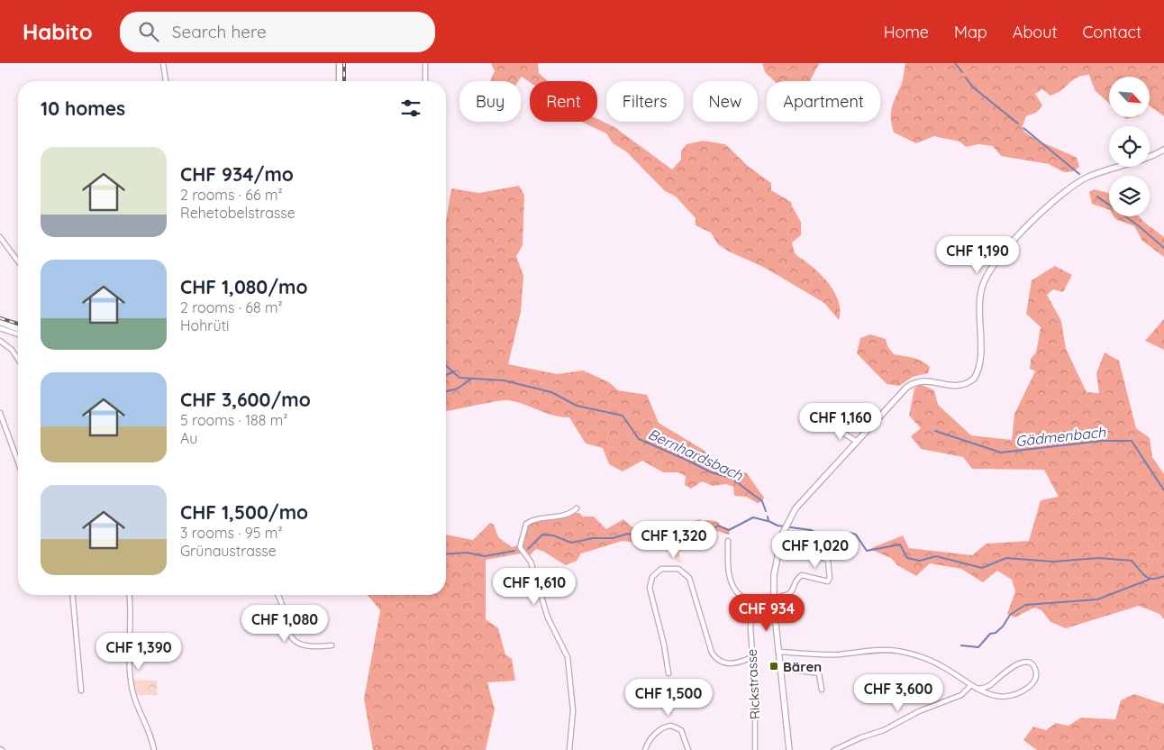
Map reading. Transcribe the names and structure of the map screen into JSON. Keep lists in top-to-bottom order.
{
  "streets": {
    "street": ["Rickstrasse"]
  },
  "water": ["Gädmenbach", "Bernhardsbach"],
  "places": {
    "transit": ["Bären"]
  },
  "north": "bottom right",
  "page": {
    "header": "Habito",
    "search": "Search here",
    "nav": [
      "Home",
      "Map",
      "About",
      "Contact"
    ],
    "chip": [
      "Buy",
      "Rent",
      "Filters",
      "New",
      "Apartment"
    ],
    "heading": "10 homes",
    "list": [
      {
        "name": "CHF 934/mo",
        "note": "2 rooms · 66 m² · Rehetobelstrasse"
      },
      {
        "name": "CHF 1,080/mo",
        "note": "2 rooms · 68 m² · Hohrüti"
      },
      {
        "name": "CHF 3,600/mo",
        "note": "5 rooms · 188 m² · Au"
      },
      {
        "name": "CHF 1,500/mo",
        "note": "3 rooms · 95 m² · Grünaustrasse"
      }
    ],
    "price": [
      "CHF 1,190",
      "CHF 1,160",
      "CHF 1,320",
      "CHF 1,020",
      "CHF 1,610",
      "CHF 934",
      "CHF 1,080",
      "CHF 1,390",
      "CHF 3,600",
      "CHF 1,500"
    ]
  }
}
